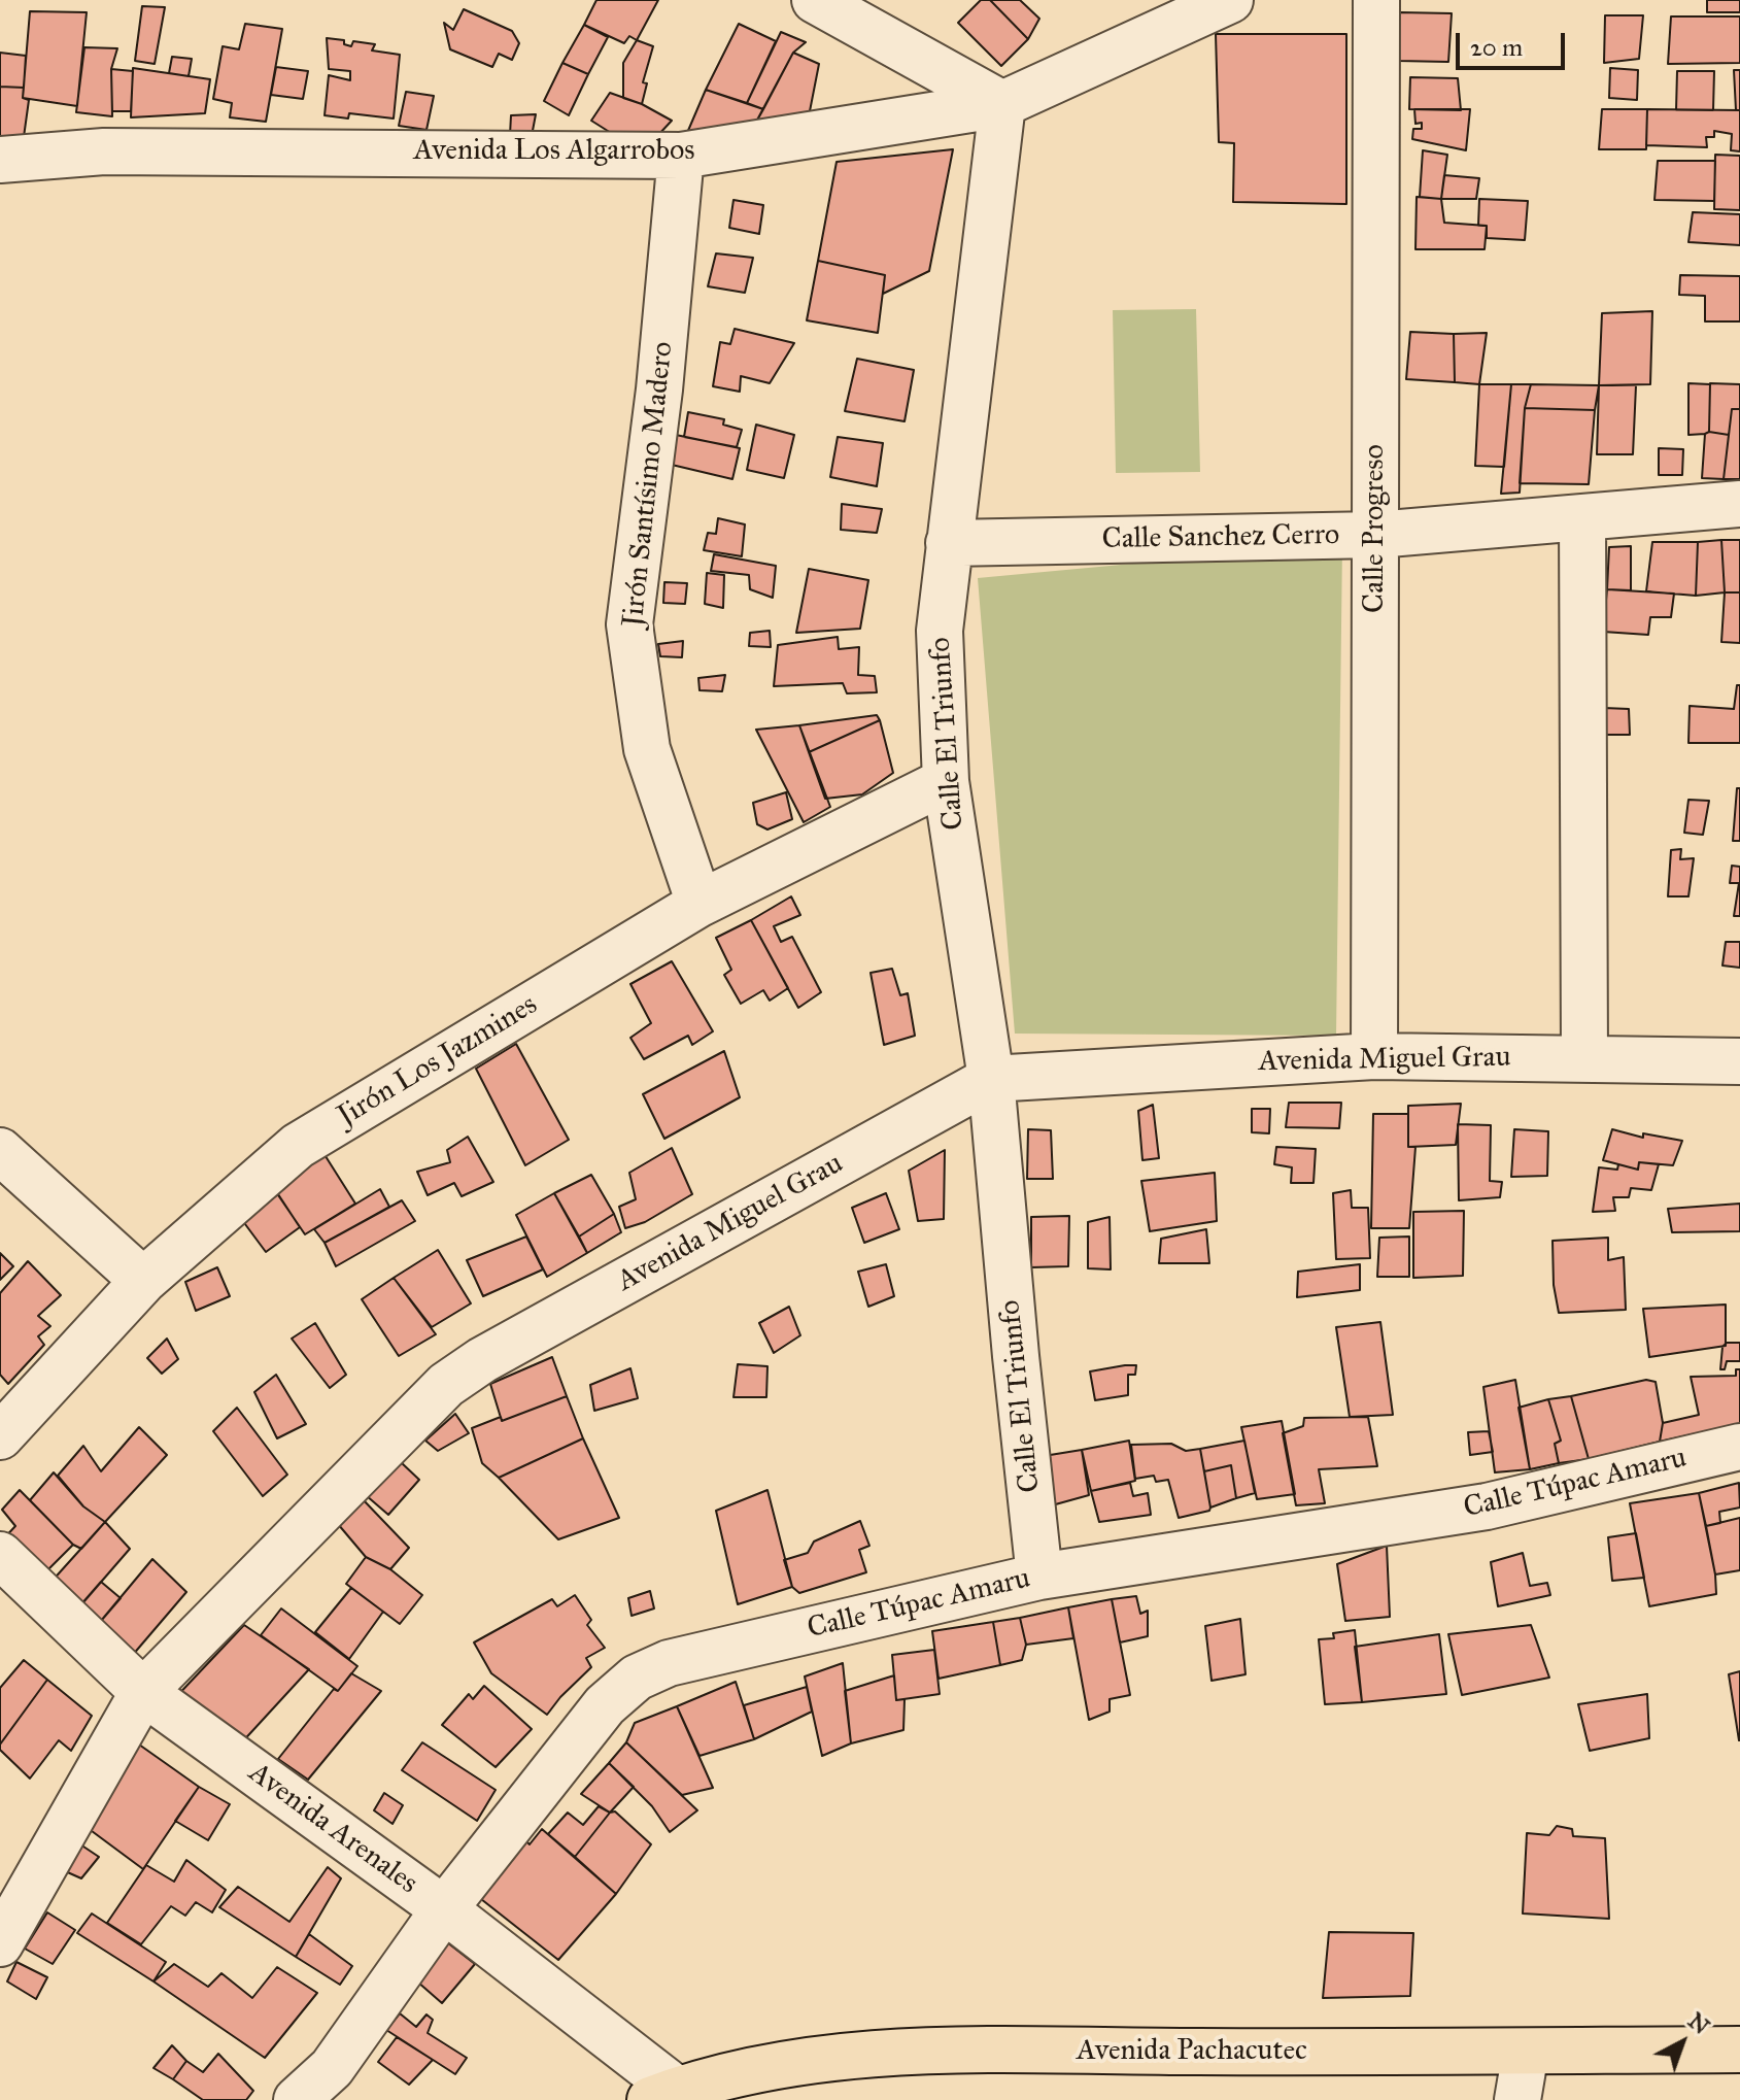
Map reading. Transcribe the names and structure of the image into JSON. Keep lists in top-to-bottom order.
{
  "streets": {
    "main road": ["Avenida Pachacutec"],
    "street": [
      "Avenida Los Algarrobos",
      "Jirón Santísimo Madero",
      "Calle Progreso",
      "Calle Sanchez Cerro",
      "Calle El Triunfo",
      "Avenida Miguel Grau",
      "Jirón Los Jazmines",
      "Calle Túpac Amaru",
      "Avenida Arenales"
    ]
  },
  "crossings": [
    ["Avenida Los Algarrobos", "Jirón Santísimo Madero"],
    ["Avenida Los Algarrobos", "Calle El Triunfo"],
    ["Jirón Santísimo Madero", "Jirón Los Jazmines"],
    ["Calle Progreso", "Calle Sanchez Cerro"],
    ["Calle Progreso", "Avenida Miguel Grau"],
    ["Calle Sanchez Cerro", "Calle El Triunfo"],
    ["Calle El Triunfo", "Avenida Miguel Grau"],
    ["Calle El Triunfo", "Jirón Los Jazmines"],
    ["Calle El Triunfo", "Calle Túpac Amaru"],
    ["Avenida Miguel Grau", "Avenida Arenales"],
    ["Calle Túpac Amaru", "Avenida Arenales"],
    ["Avenida Arenales", "Avenida Pachacutec"]
  ],
  "scale_bar": "20 m",
  "north": "top right"
}
